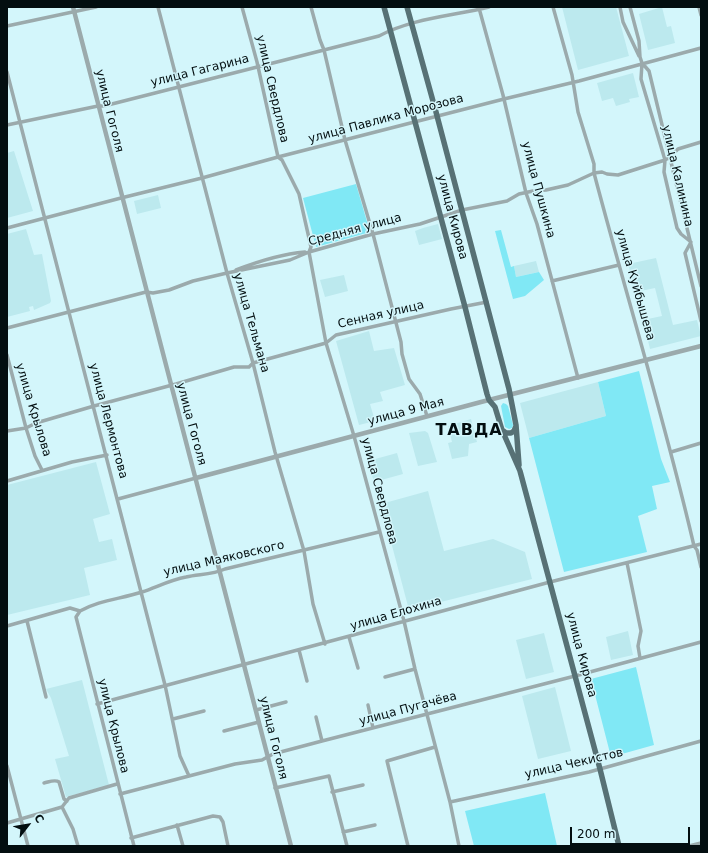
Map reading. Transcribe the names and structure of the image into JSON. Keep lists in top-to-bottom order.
{
  "streets": {
    "main road": ["улица Кирова"],
    "street": [
      "улица Гагарина",
      "улица Свердлова",
      "улица Гоголя",
      "улица Павлика Морозова",
      "улица Калинина",
      "улица Пушкина",
      "Средняя улица",
      "улица Куйбышева",
      "Сенная улица",
      "улица Тельмана",
      "улица Крылова",
      "улица 9 Мая",
      "улица Лермонтова",
      "улица Маяковского",
      "улица Елохина",
      "улица Пугачёва",
      "улица Чекистов"
    ]
  },
  "crossings": [
    ["улица Гагарина", "улица Свердлова"],
    ["улица Гагарина", "улица Гоголя"],
    ["улица Гагарина", "улица Пушкина"],
    ["улица Гагарина", "улица Кирова"],
    ["улица Гагарина", "улица Тельмана"],
    ["улица Гагарина", "улица Лермонтова"],
    ["улица Свердлова", "улица Павлика Морозова"],
    ["улица Свердлова", "Средняя улица"],
    ["улица Свердлова", "Сенная улица"],
    ["улица Свердлова", "улица 9 Мая"],
    ["улица Свердлова", "улица Маяковского"],
    ["улица Свердлова", "улица Елохина"],
    ["улица Свердлова", "улица Пугачёва"],
    ["улица Свердлова", "улица Чекистов"],
    ["улица Гоголя", "улица Павлика Морозова"],
    ["улица Гоголя", "Средняя улица"],
    ["улица Гоголя", "Сенная улица"],
    ["улица Гоголя", "улица 9 Мая"],
    ["улица Гоголя", "улица Маяковского"],
    ["улица Гоголя", "улица Елохина"],
    ["улица Гоголя", "улица Пугачёва"],
    ["улица Павлика Морозова", "улица Калинина"],
    ["улица Павлика Морозова", "улица Пушкина"],
    ["улица Павлика Морозова", "улица Кирова"],
    ["улица Павлика Морозова", "улица Куйбышева"],
    ["улица Павлика Морозова", "улица Тельмана"],
    ["улица Павлика Морозова", "улица Лермонтова"],
    ["улица Калинина", "Средняя улица"],
    ["улица Пушкина", "Средняя улица"],
    ["улица Пушкина", "улица 9 Мая"],
    ["улица Кирова", "Средняя улица"],
    ["улица Кирова", "Сенная улица"],
    ["улица Кирова", "улица 9 Мая"],
    ["улица Кирова", "улица Елохина"],
    ["улица Кирова", "улица Пугачёва"],
    ["улица Кирова", "улица Чекистов"],
    ["Средняя улица", "улица Куйбышева"],
    ["Средняя улица", "улица Тельмана"],
    ["Средняя улица", "улица Лермонтова"],
    ["улица Куйбышева", "улица 9 Мая"],
    ["улица Куйбышева", "улица Елохина"],
    ["Сенная улица", "улица Тельмана"],
    ["Сенная улица", "улица Крылова"],
    ["Сенная улица", "улица Лермонтова"],
    ["улица Тельмана", "улица 9 Мая"],
    ["улица Тельмана", "улица Маяковского"],
    ["улица Тельмана", "улица Елохина"],
    ["улица Крылова", "улица Лермонтова"],
    ["улица Крылова", "улица Маяковского"],
    ["улица Крылова", "улица Елохина"],
    ["улица Крылова", "улица Пугачёва"],
    ["улица 9 Мая", "улица Лермонтова"],
    ["улица Лермонтова", "улица Маяковского"],
    ["улица Лермонтова", "улица Елохина"],
    ["улица Лермонтова", "улица Пугачёва"]
  ],
  "districts": ["ТАВДА"],
  "scale_bar": "200 m",
  "north": "top right"
}
